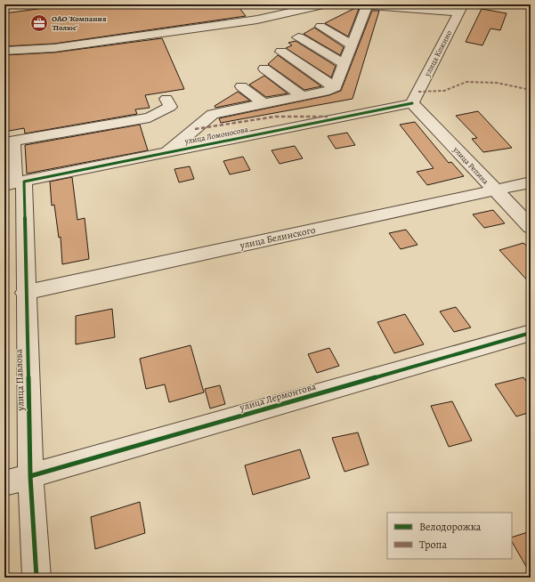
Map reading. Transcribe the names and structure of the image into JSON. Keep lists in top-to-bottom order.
{
  "streets": {
    "street": [
      "улица Кожино",
      "улица Ломоносова",
      "улица Репина",
      "улица Белинского",
      "улица Павлова",
      "улица Лермонтова"
    ]
  },
  "crossings": [
    ["улица Кожино", "улица Ломоносова"],
    ["улица Кожино", "улица Репина"],
    ["улица Ломоносова", "улица Репина"],
    ["улица Ломоносова", "улица Павлова"],
    ["улица Репина", "улица Белинского"],
    ["улица Белинского", "улица Павлова"],
    ["улица Павлова", "улица Лермонтова"]
  ],
  "places": {
    "office": ["ОАО 'Компания 'Полюс'"]
  },
  "legend": ["Велодорожка", "Тропа"]
}
